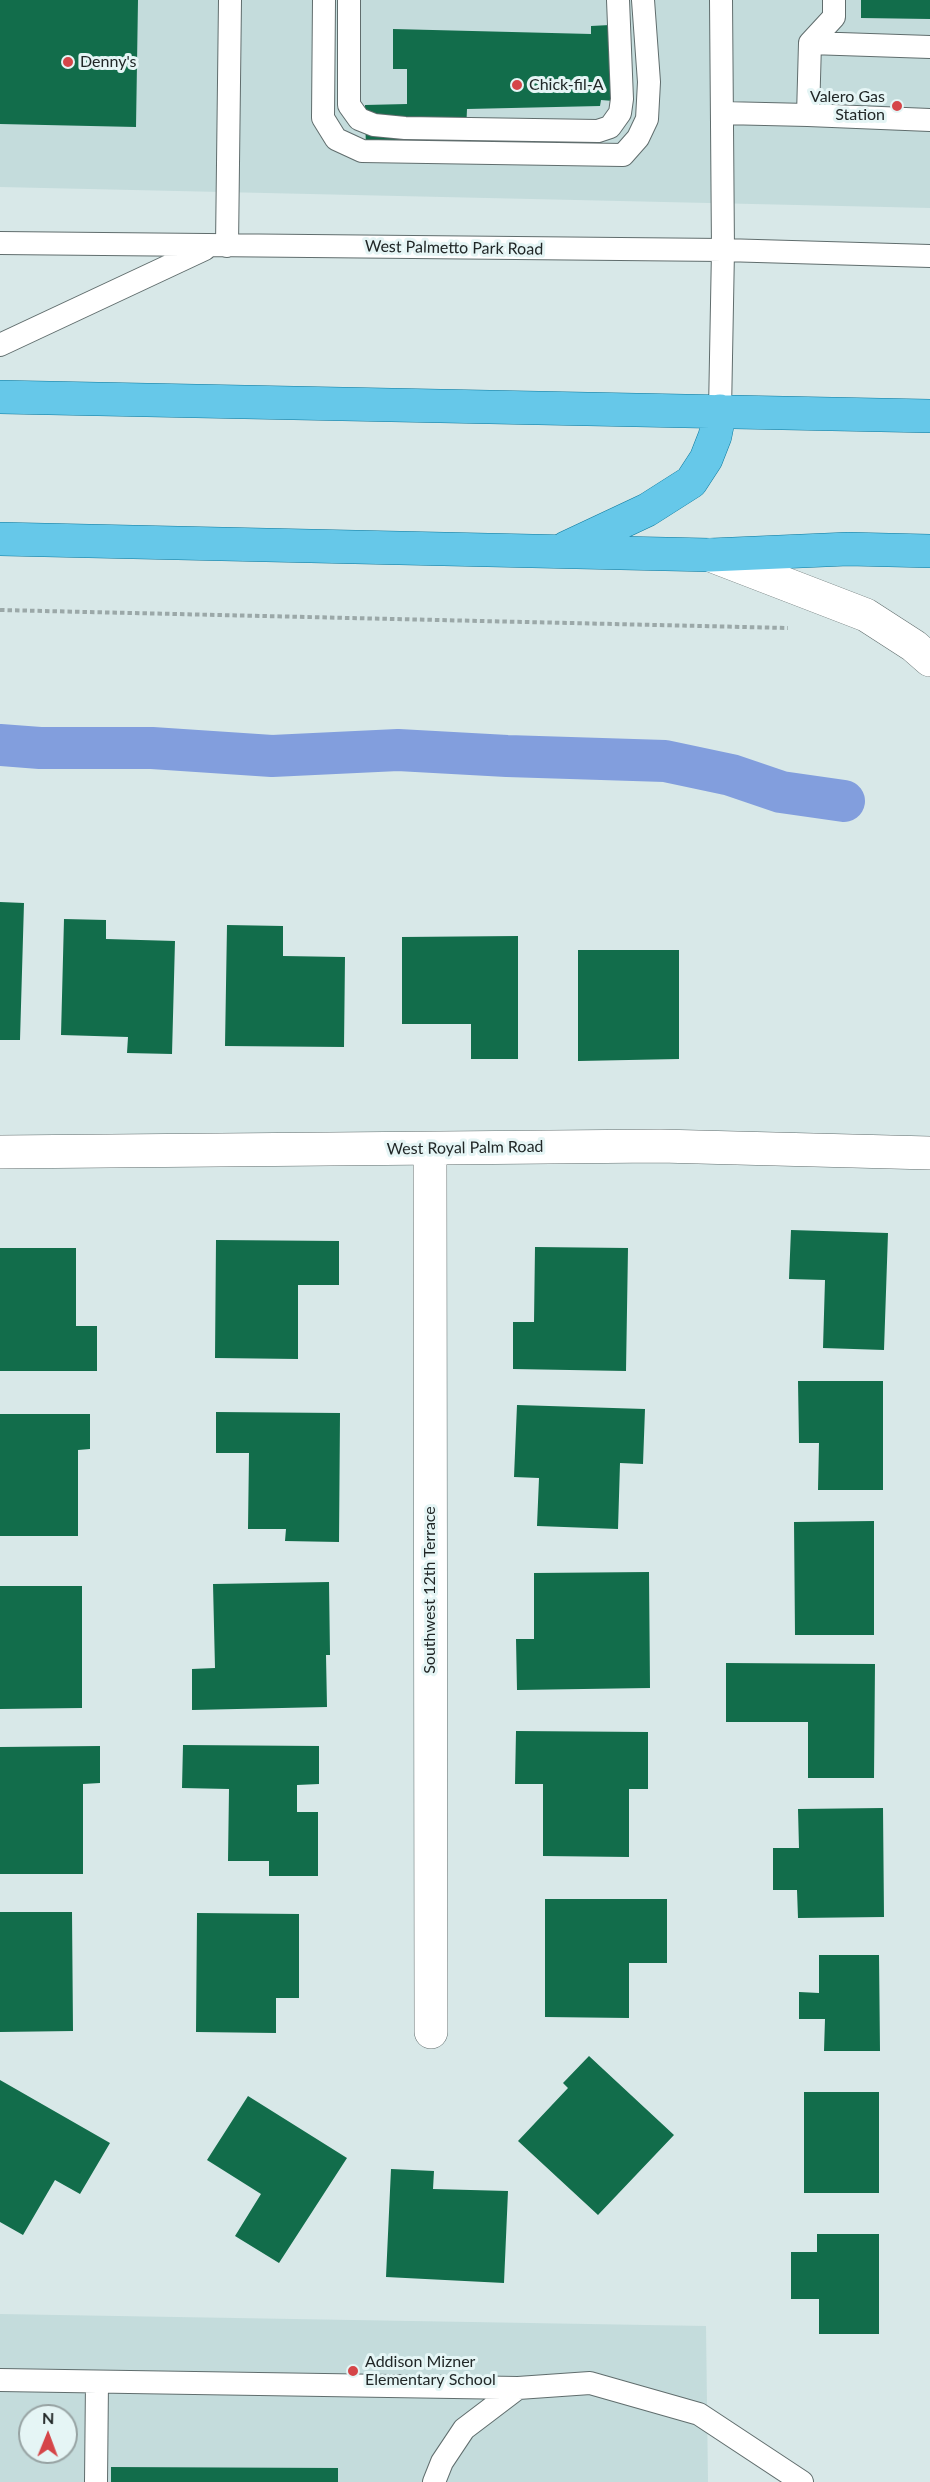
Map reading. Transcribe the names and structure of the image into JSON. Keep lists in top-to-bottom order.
{
  "streets": {
    "street": ["West Royal Palm Road", "Southwest 12th Terrace"],
    "lane": ["West Palmetto Park Road"]
  },
  "crossings": [
    ["West Royal Palm Road", "Southwest 12th Terrace"]
  ],
  "places": [
    "Denny's",
    "Chick-fil-A",
    "Valero Gas Station",
    "Addison Mizner Elementary School"
  ],
  "north": "top"
}
